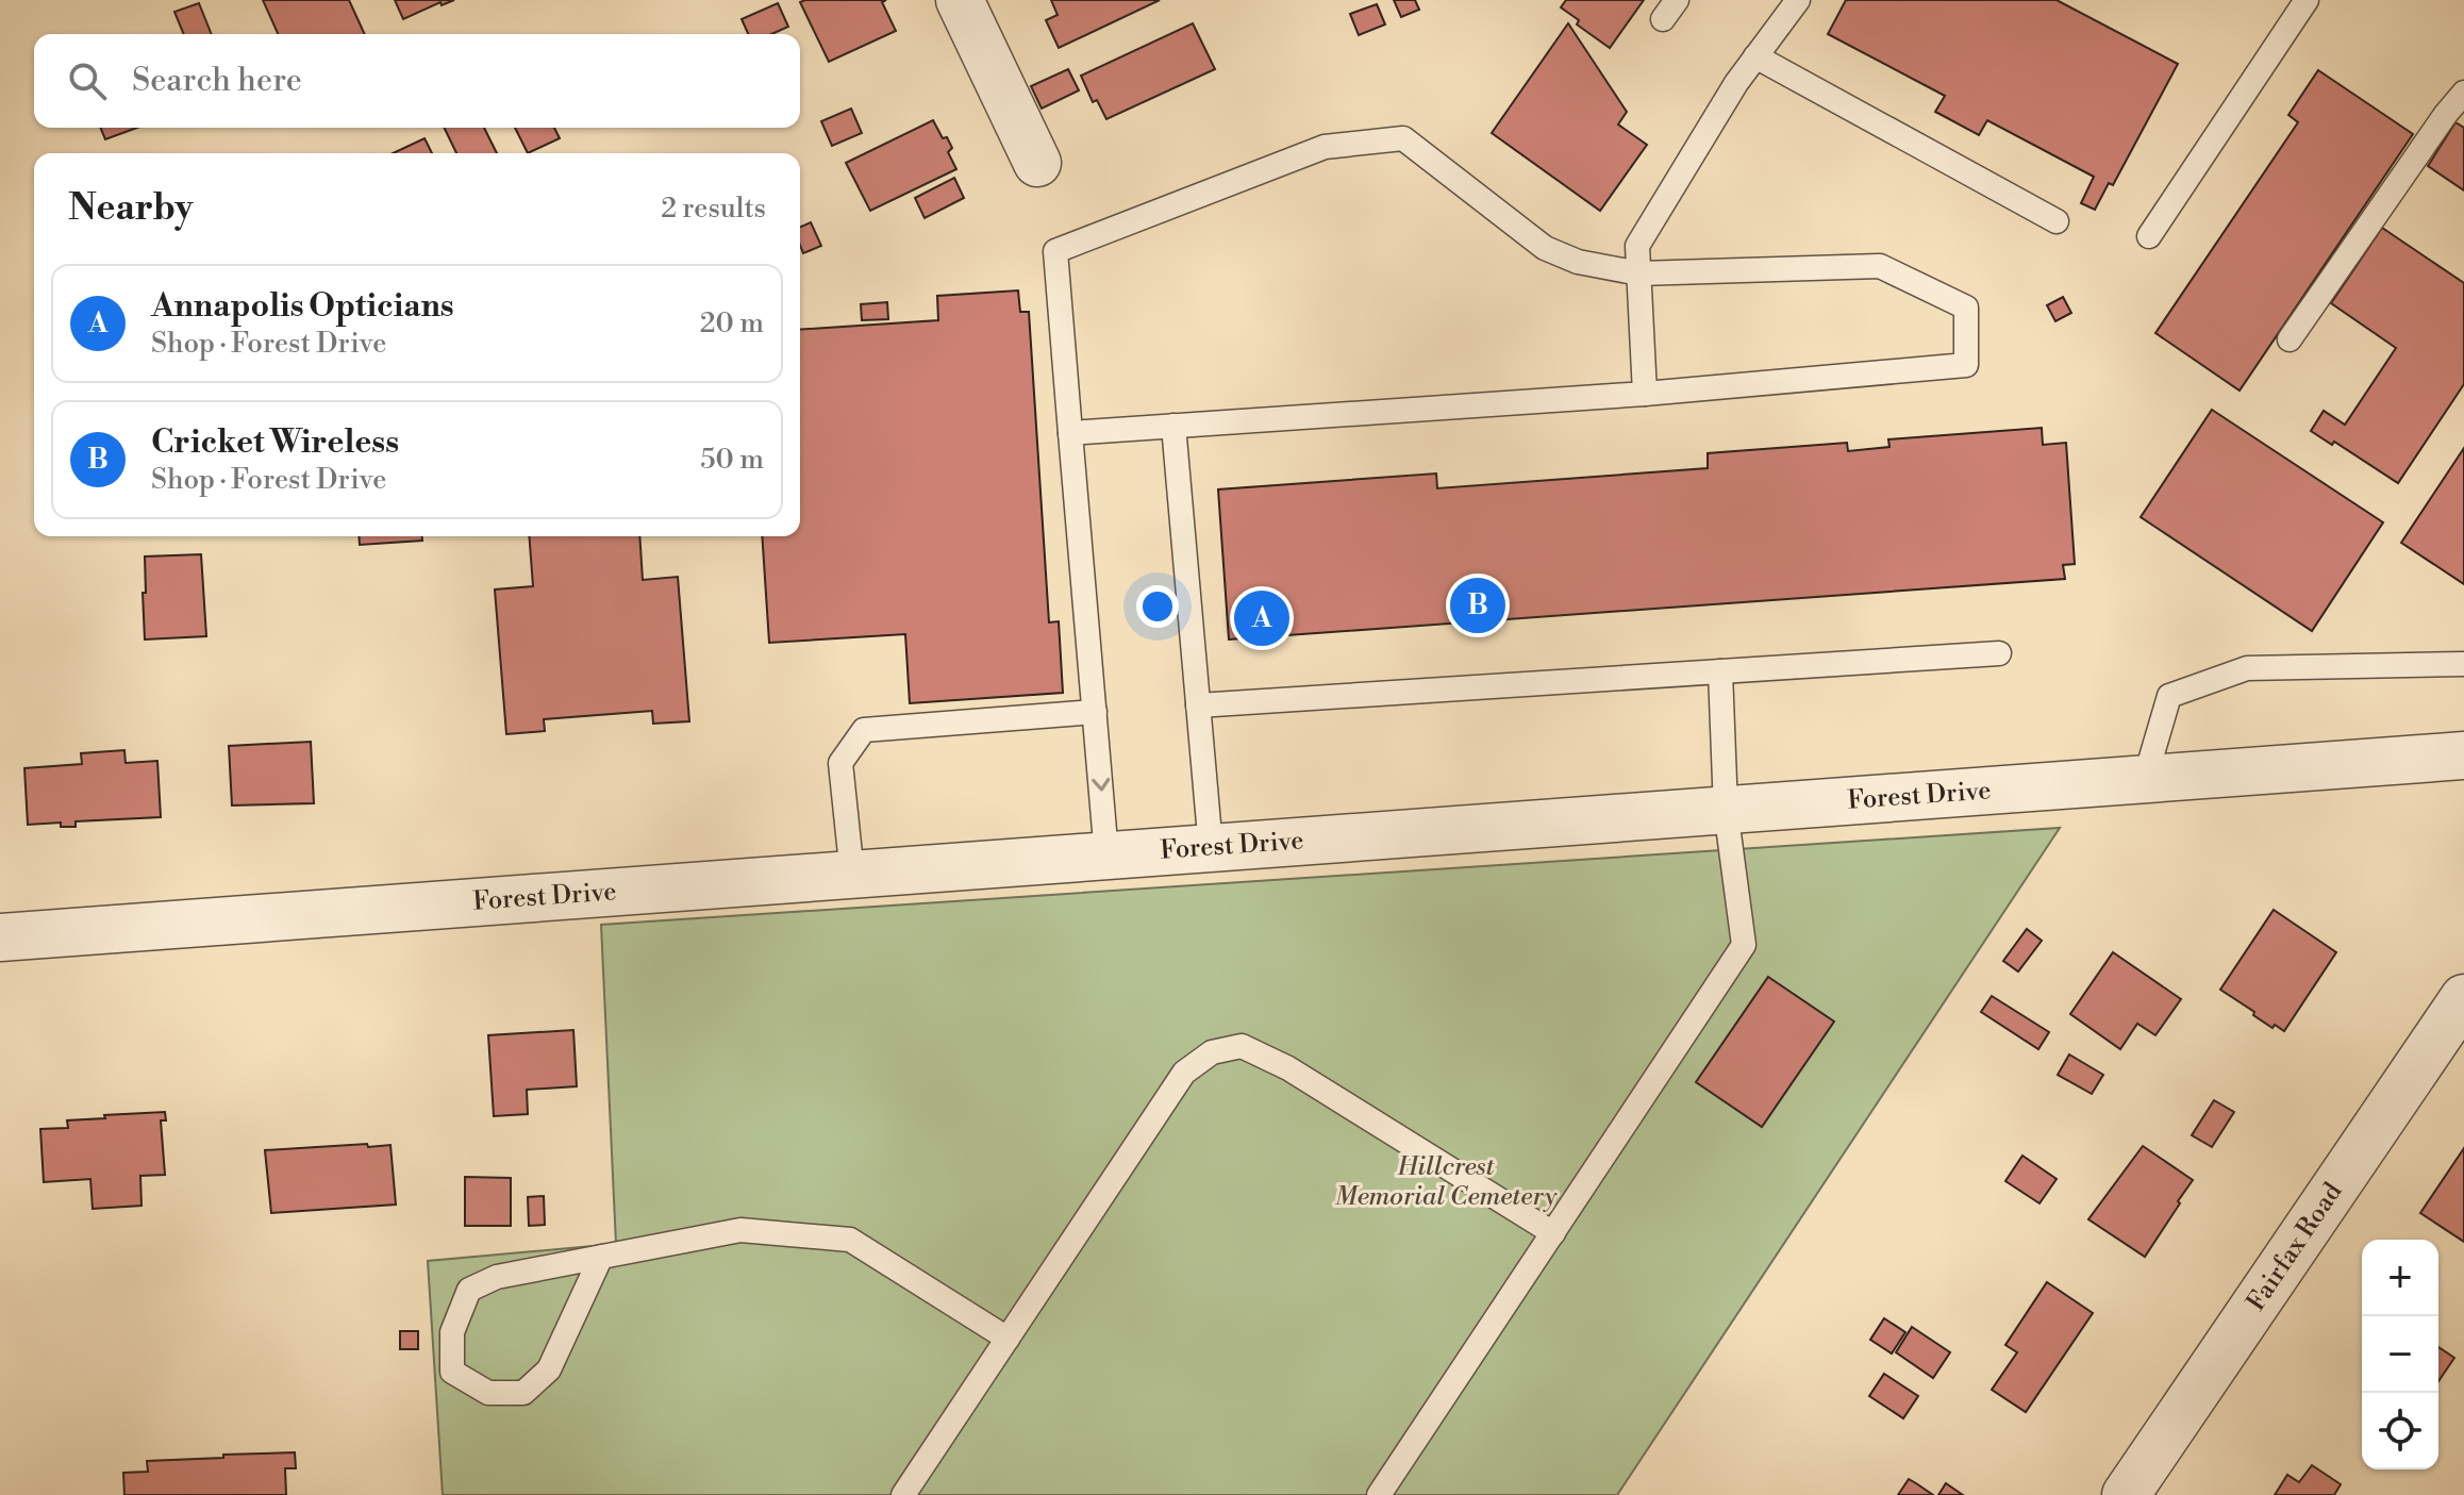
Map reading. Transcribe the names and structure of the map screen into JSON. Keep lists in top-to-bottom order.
{
  "streets": {
    "street": ["Forest Drive", "Fairfax Road"]
  },
  "parks": ["Hillcrest Memorial Cemetery"],
  "page": {
    "search": "Search here",
    "heading": ["Nearby", "2 results"],
    "list": [
      {
        "mark": "A",
        "name": "Annapolis Opticians",
        "note": "Shop · Forest Drive",
        "value": "20 m"
      },
      {
        "mark": "B",
        "name": "Cricket Wireless",
        "note": "Shop · Forest Drive",
        "value": "50 m"
      }
    ],
    "pins": ["B", "A"],
    "map_buttons": ["+", "−"]
  }
}
